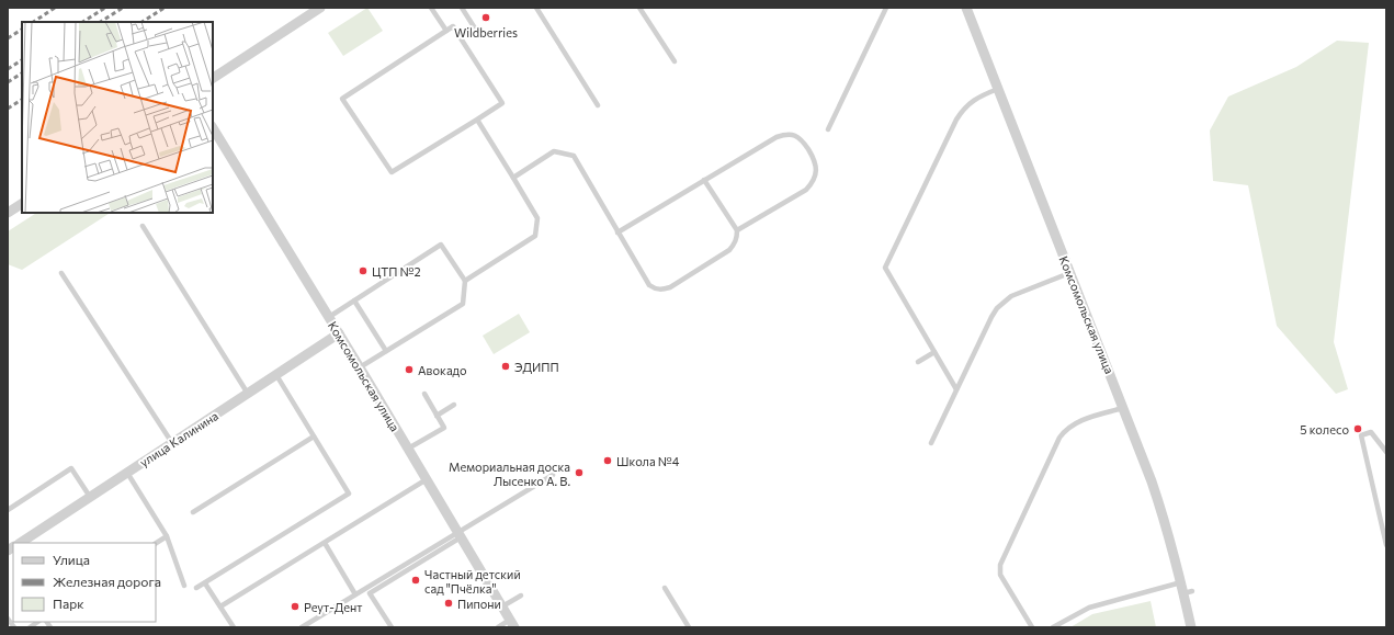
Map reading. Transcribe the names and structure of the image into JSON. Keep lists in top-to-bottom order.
{
  "streets": {
    "street": ["Комсомольская улица", "улица Калинина"]
  },
  "crossings": [
    ["Комсомольская улица", "улица Калинина"]
  ],
  "places": [
    "Wildberries",
    "ЦТП №2",
    "ЭДИПП",
    "Авокадо",
    "5 колесо",
    "Школа №4",
    "Мемориальная доска Лысенко А. В.",
    "Частный детский сад \"Пчёлка\"",
    "Пипони",
    "Реут-Дент"
  ],
  "legend": ["Улица", "Железная дорога", "Парк"]
}
